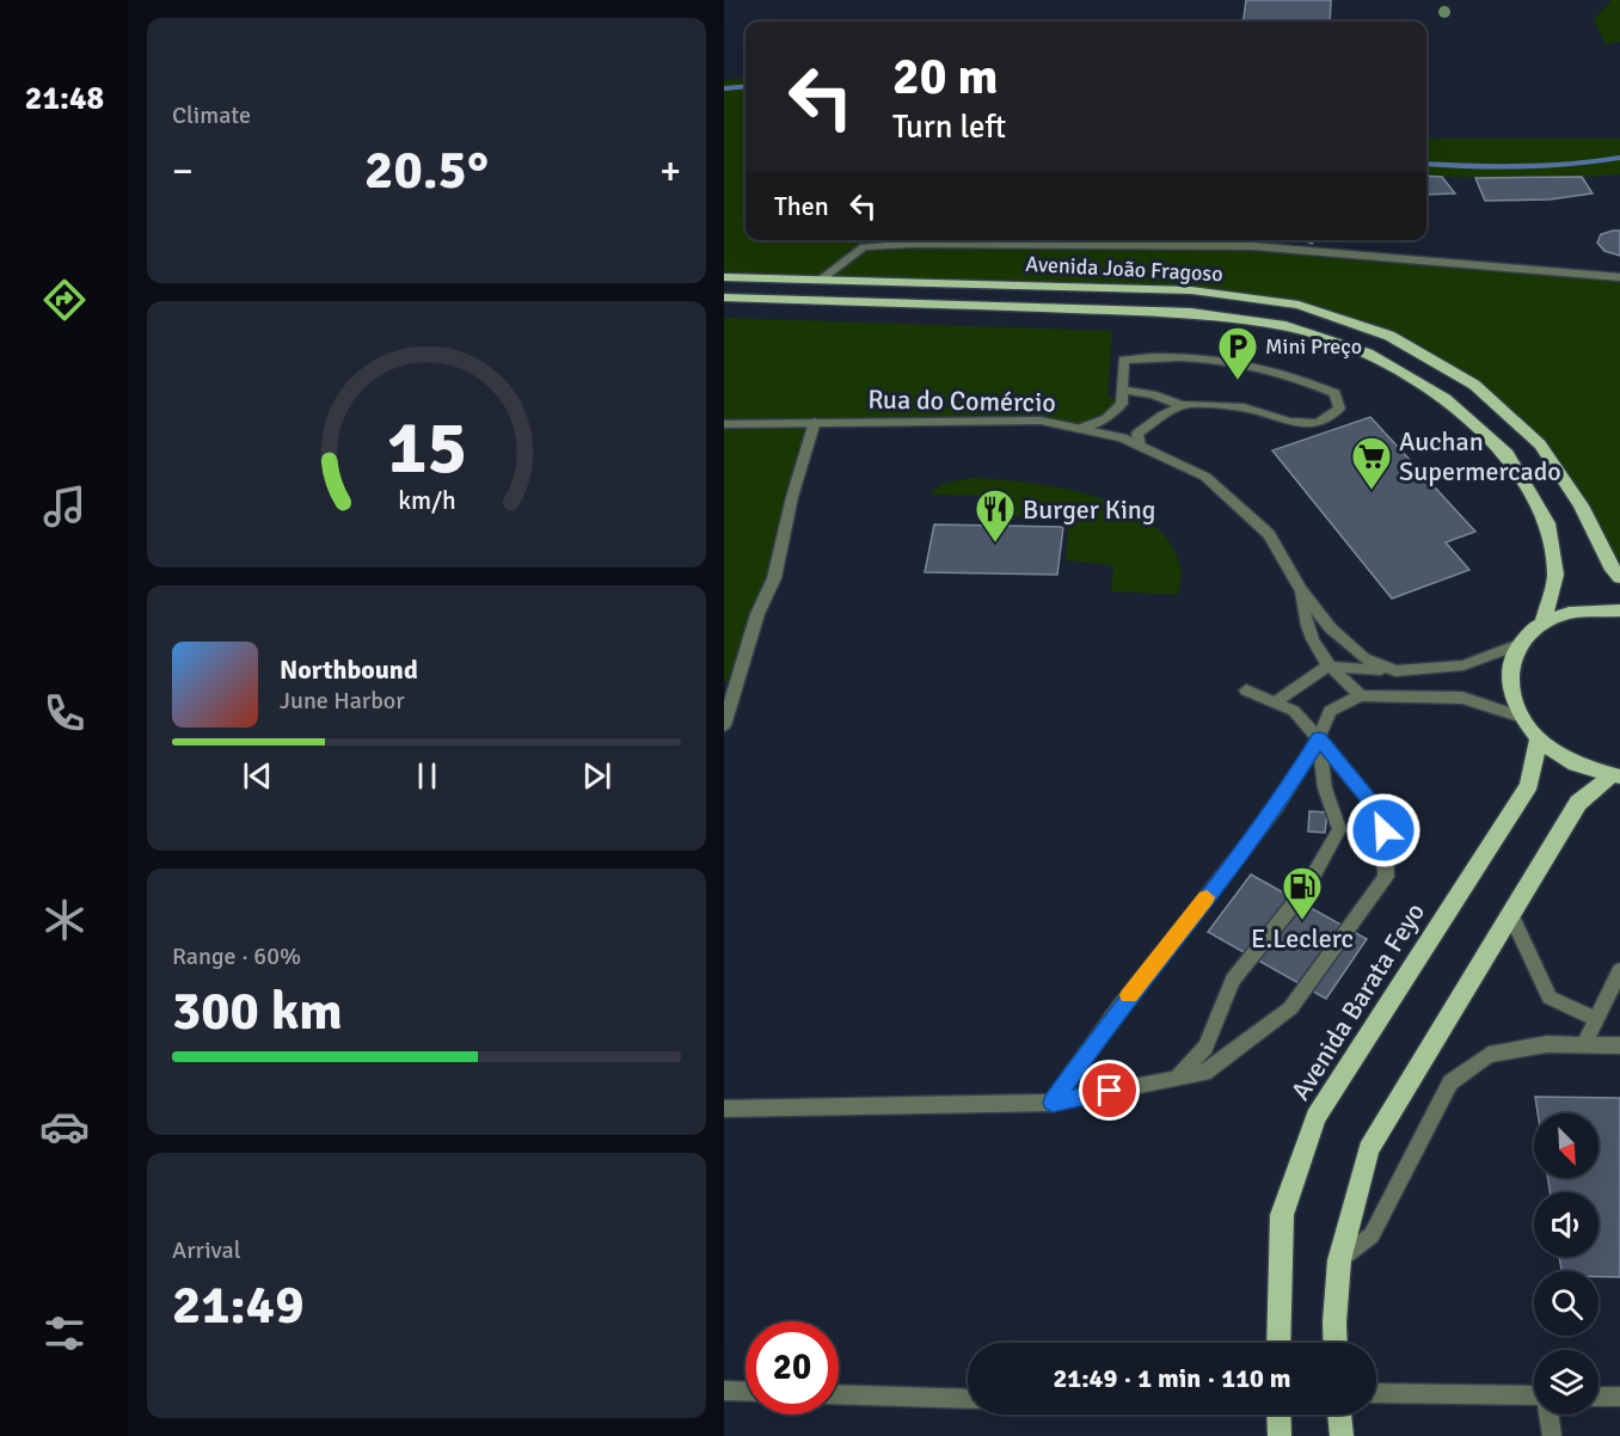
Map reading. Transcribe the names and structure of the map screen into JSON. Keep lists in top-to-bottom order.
{
  "streets": {
    "main road": ["Avenida João Fragoso", "Avenida Barata Feyo"],
    "street": ["Rua do Comércio"]
  },
  "places": {
    "parking": ["Mini Preço"],
    "supermarket": ["Auchan Supermercado"],
    "restaurant": ["Burger King"],
    "fuel station": ["E.Leclerc"]
  },
  "north": "bottom right",
  "page": {
    "tabs": "21:48",
    "tile": [
      "Climate",
      ["Range · 60%", "300 km"],
      ["Arrival", "21:49"]
    ],
    "turn": ["20 m", "Turn left"],
    "heat": ["−", "20.5°", "+"],
    "then": "Then",
    "song": ["Northbound", "June Harbor"],
    "limit": "20",
    "trip": "21:49 · 1 min · 110 m",
    "gauge": ["15", "km/h"]
  }
}
